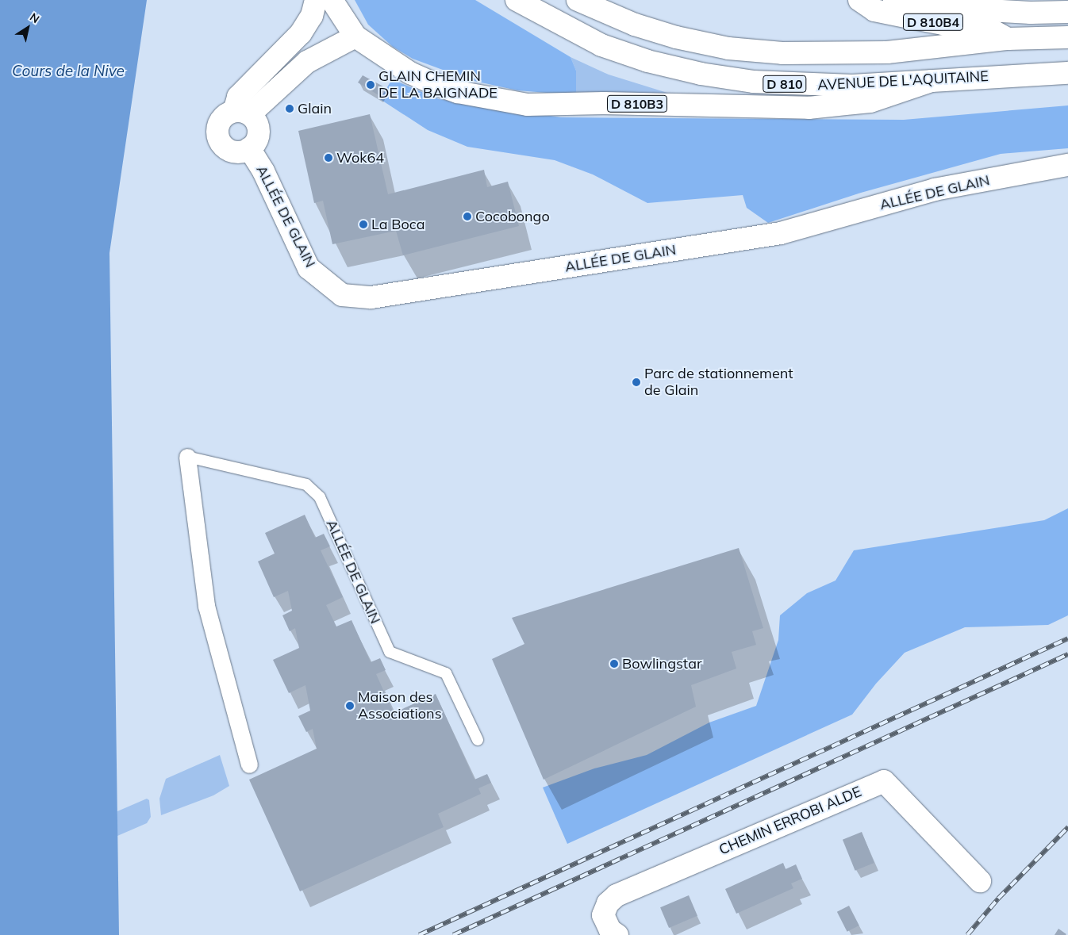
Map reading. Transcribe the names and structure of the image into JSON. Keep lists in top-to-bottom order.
{
  "streets": {
    "main road": [
      "D 810B4",
      "AVENUE DE L'AQUITAINE",
      "D 810",
      "D 810B3",
      "ALLÉE DE GLAIN",
      "CHEMIN ERROBI ALDE"
    ]
  },
  "crossings": [
    ["D 810B4", "D 810"],
    ["AVENUE DE L'AQUITAINE", "D 810B3"]
  ],
  "water": ["Cours de la Nive"],
  "places": [
    "GLAIN CHEMIN DE LA BAIGNADE",
    "Glain",
    "Wok64",
    "Cocobongo",
    "La Boca",
    "Parc de stationnement de Glain",
    "Bowlingstar",
    "Maison des Associations"
  ],
  "north": "top right"
}
